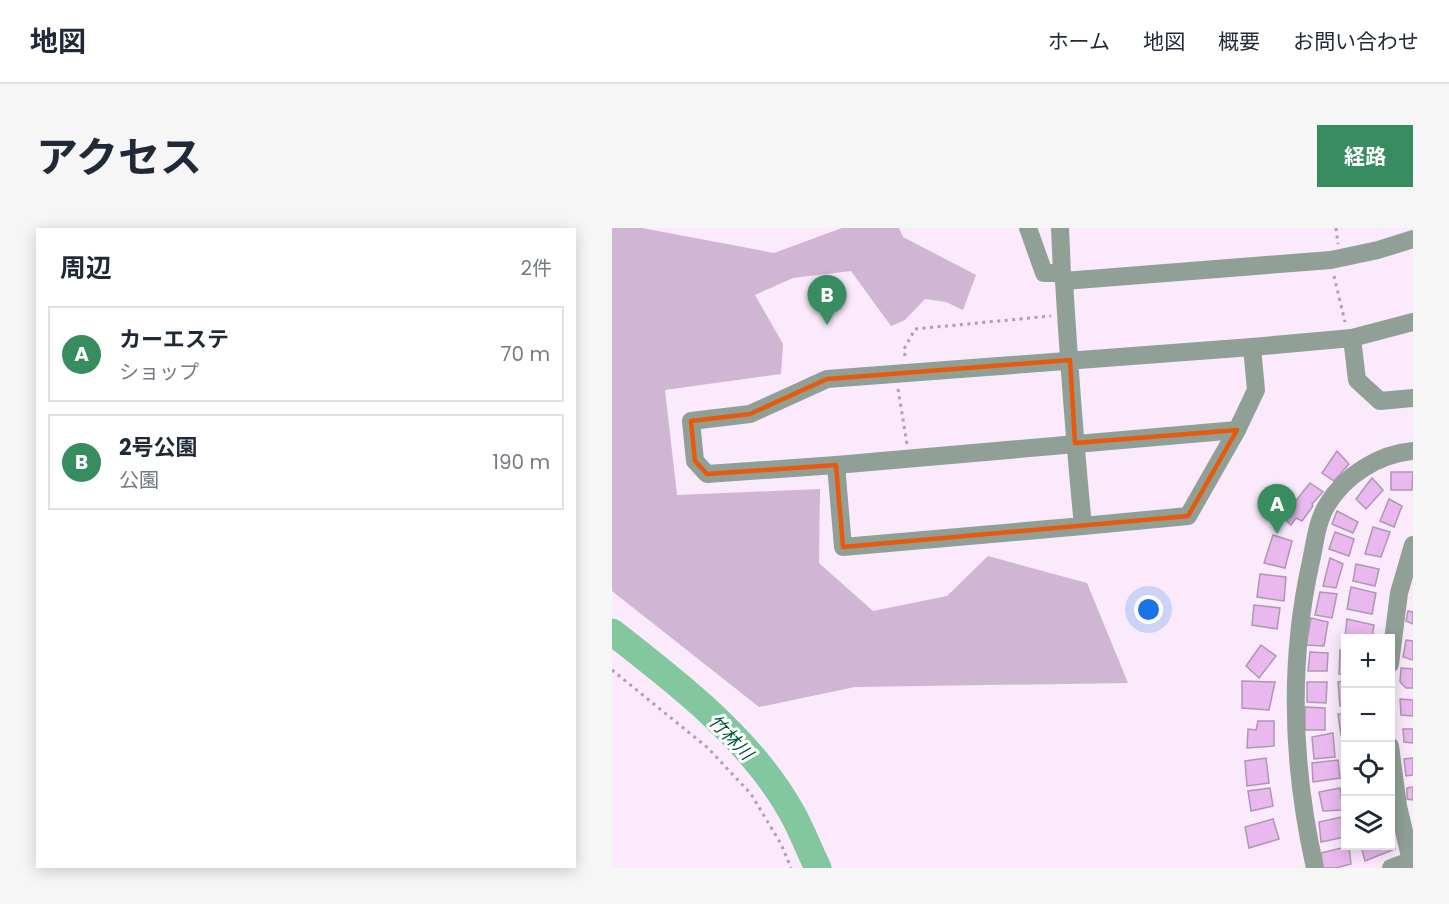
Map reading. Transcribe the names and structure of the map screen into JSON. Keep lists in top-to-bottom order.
{
  "water": ["竹林川"],
  "page": {
    "header": "地図",
    "nav": [
      "ホーム",
      "地図",
      "概要",
      "お問い合わせ"
    ],
    "title": "アクセス",
    "buttons": "経路",
    "heading": ["周辺", "2件"],
    "pins": ["B", "A"],
    "list": [
      {
        "mark": "A",
        "name": "カーエステ",
        "note": "ショップ",
        "value": "70 m"
      },
      {
        "mark": "B",
        "name": "2号公園",
        "note": "公園",
        "value": "190 m"
      }
    ],
    "map_buttons": ["+", "−"]
  }
}
